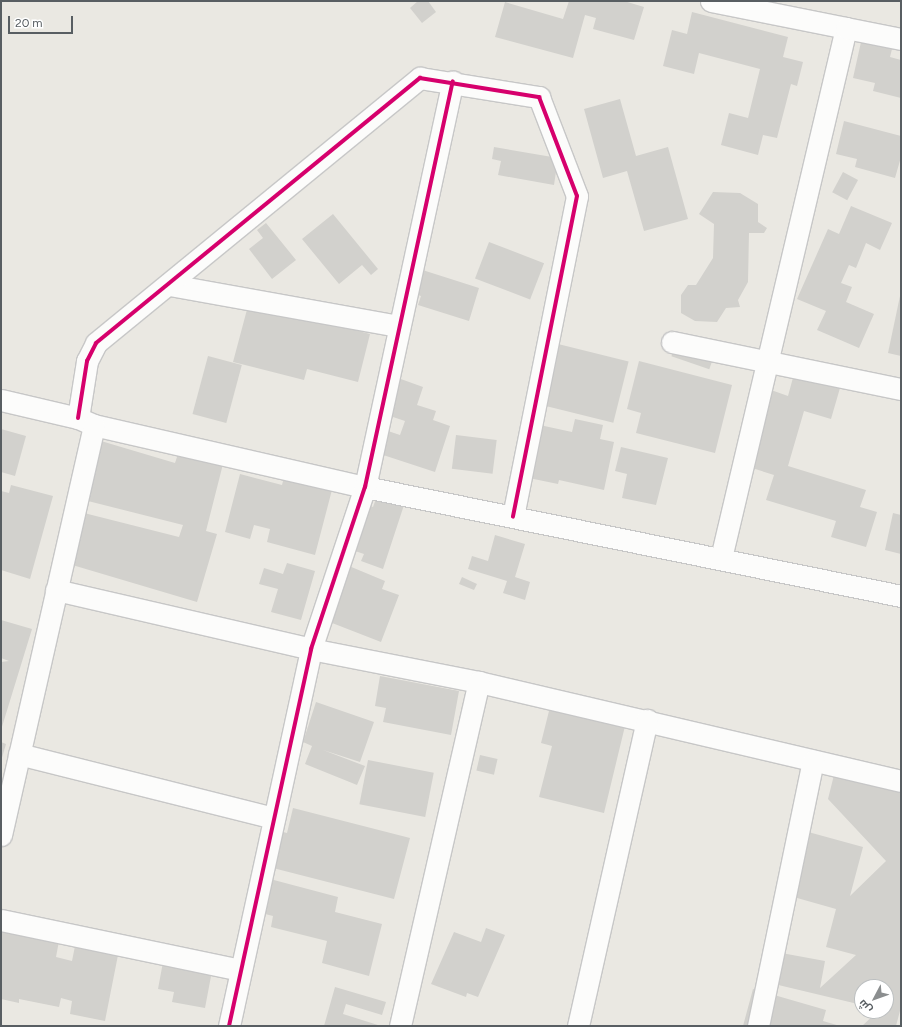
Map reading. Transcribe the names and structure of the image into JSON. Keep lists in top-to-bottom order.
{
  "scale_bar": "20 m",
  "north": "bottom left"
}
